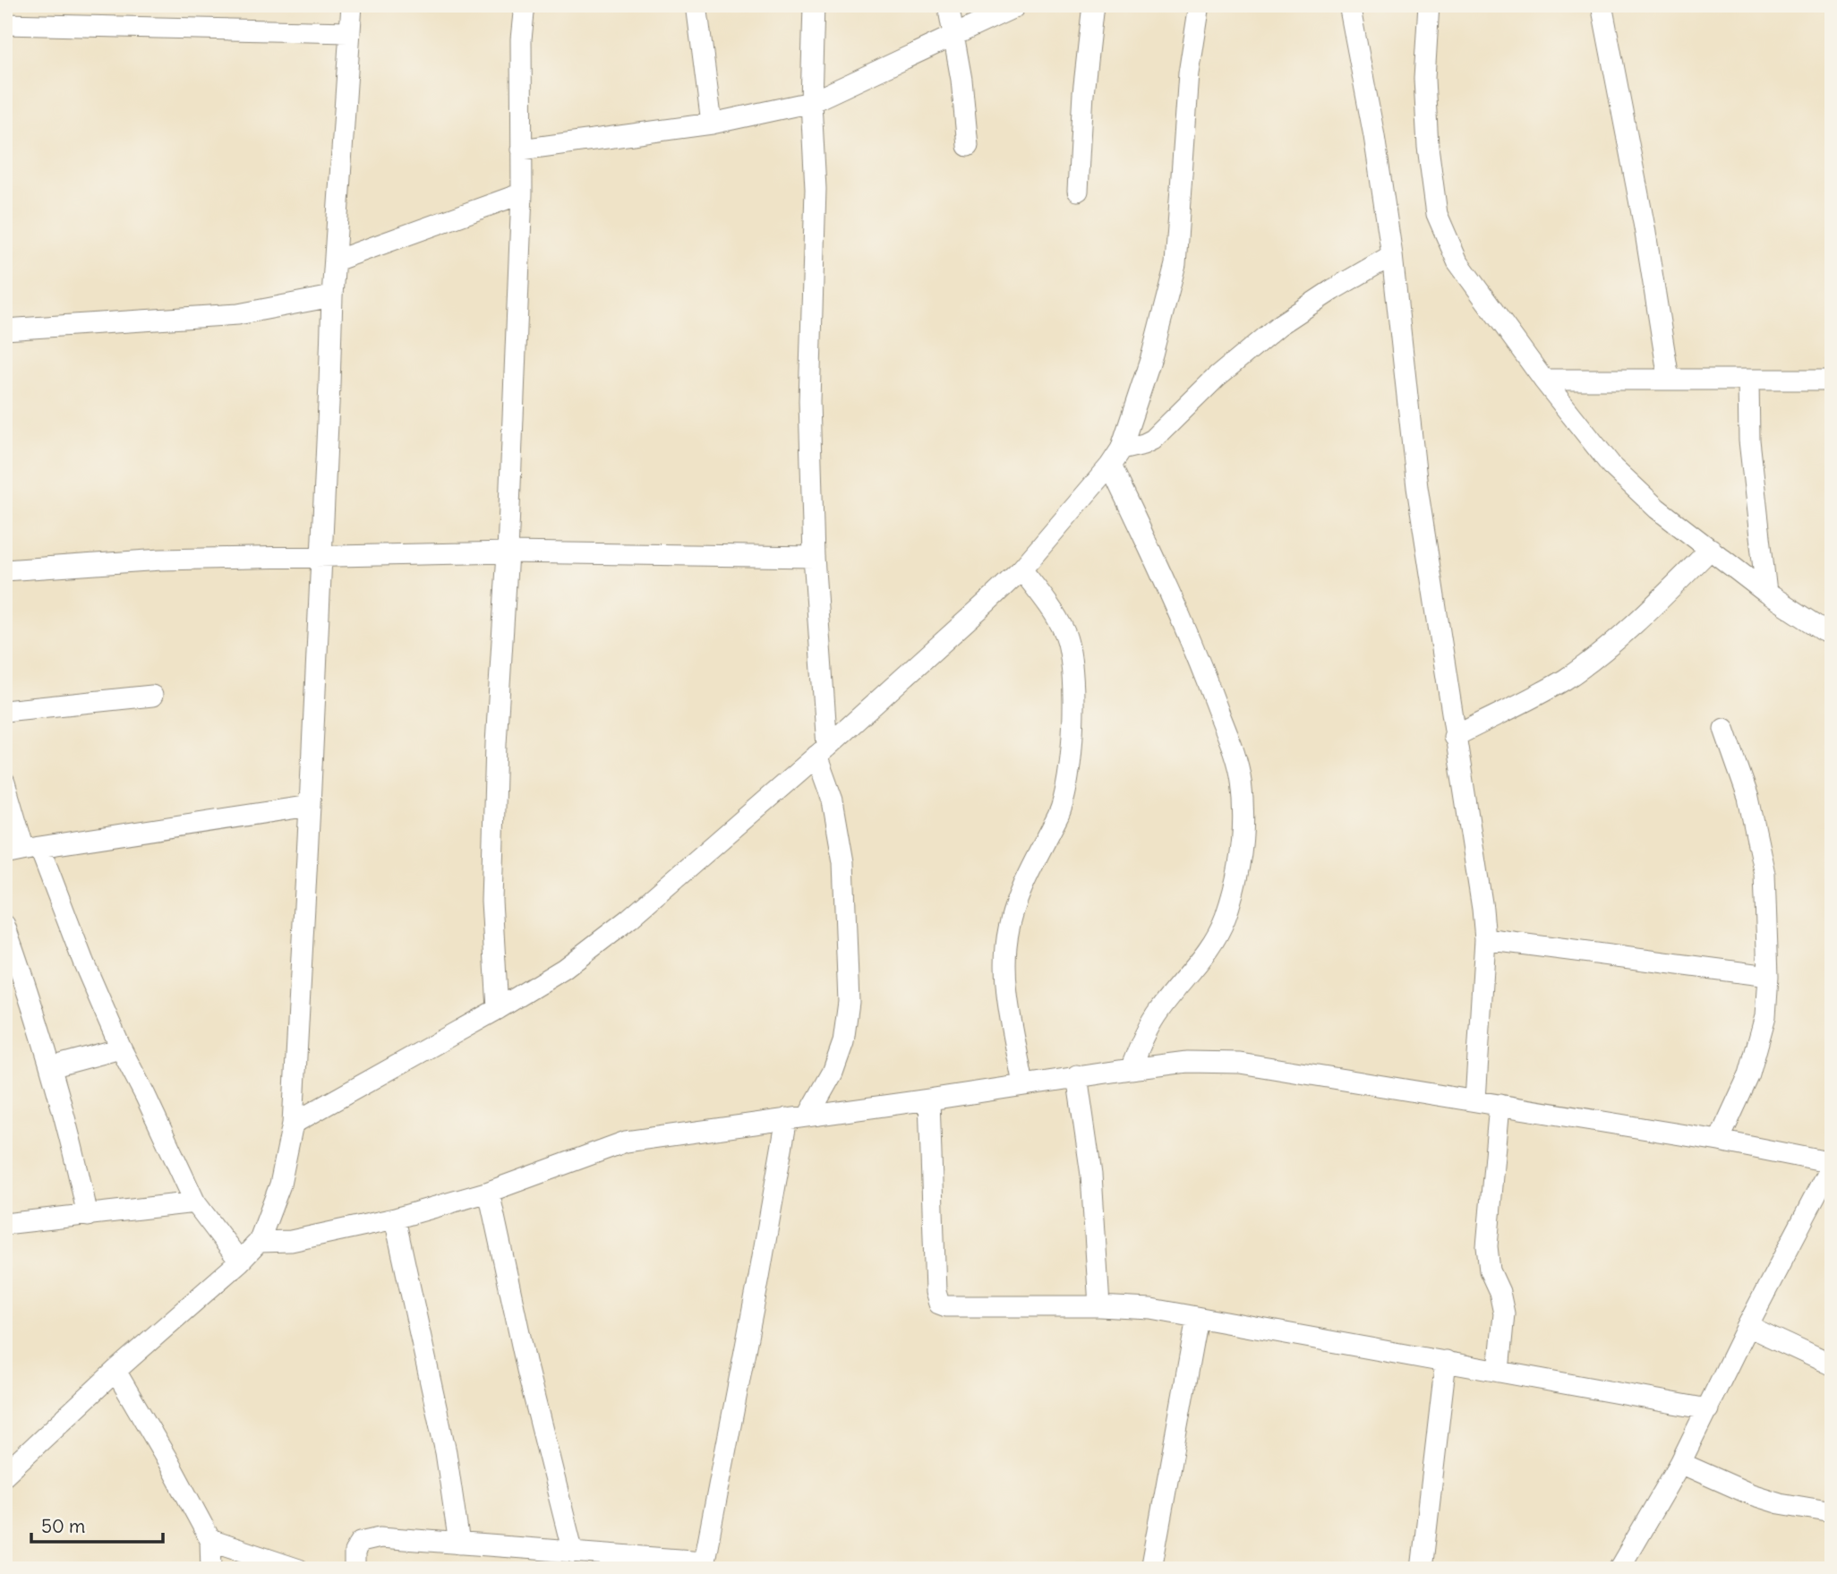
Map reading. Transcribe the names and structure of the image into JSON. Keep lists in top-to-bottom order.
{
  "scale_bar": "50 m"
}
